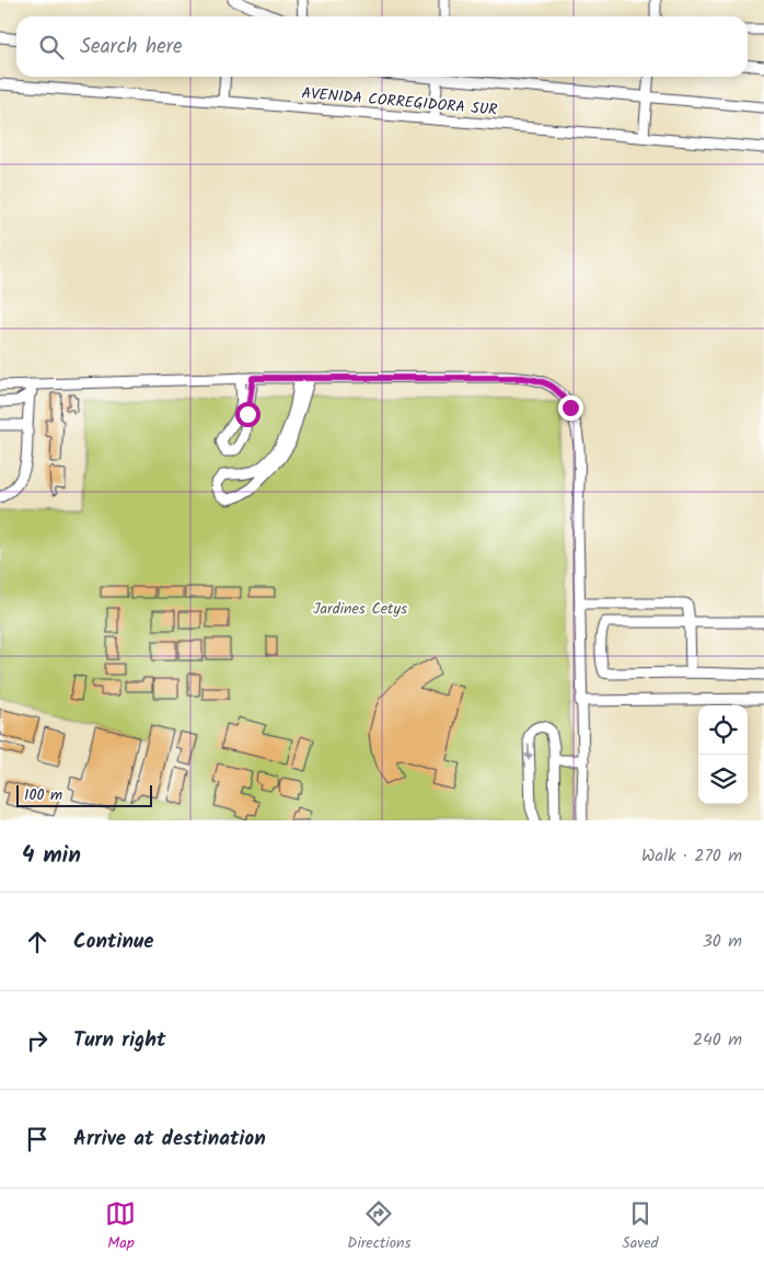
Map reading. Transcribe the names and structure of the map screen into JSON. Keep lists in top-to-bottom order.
{
  "streets": {
    "street": ["AVENIDA CORREGIDORA SUR"]
  },
  "parks": ["Jardines Cetys"],
  "scale_bar": "100 m",
  "page": {
    "search": "Search here",
    "scale": "100 m",
    "heading": ["4 min", "Walk · 270 m"],
    "list": [
      ["Continue", "30 m"],
      ["Turn right", "240 m"],
      "Arrive at destination"
    ],
    "nav": ["Map", "Directions", "Saved"]
  }
}
